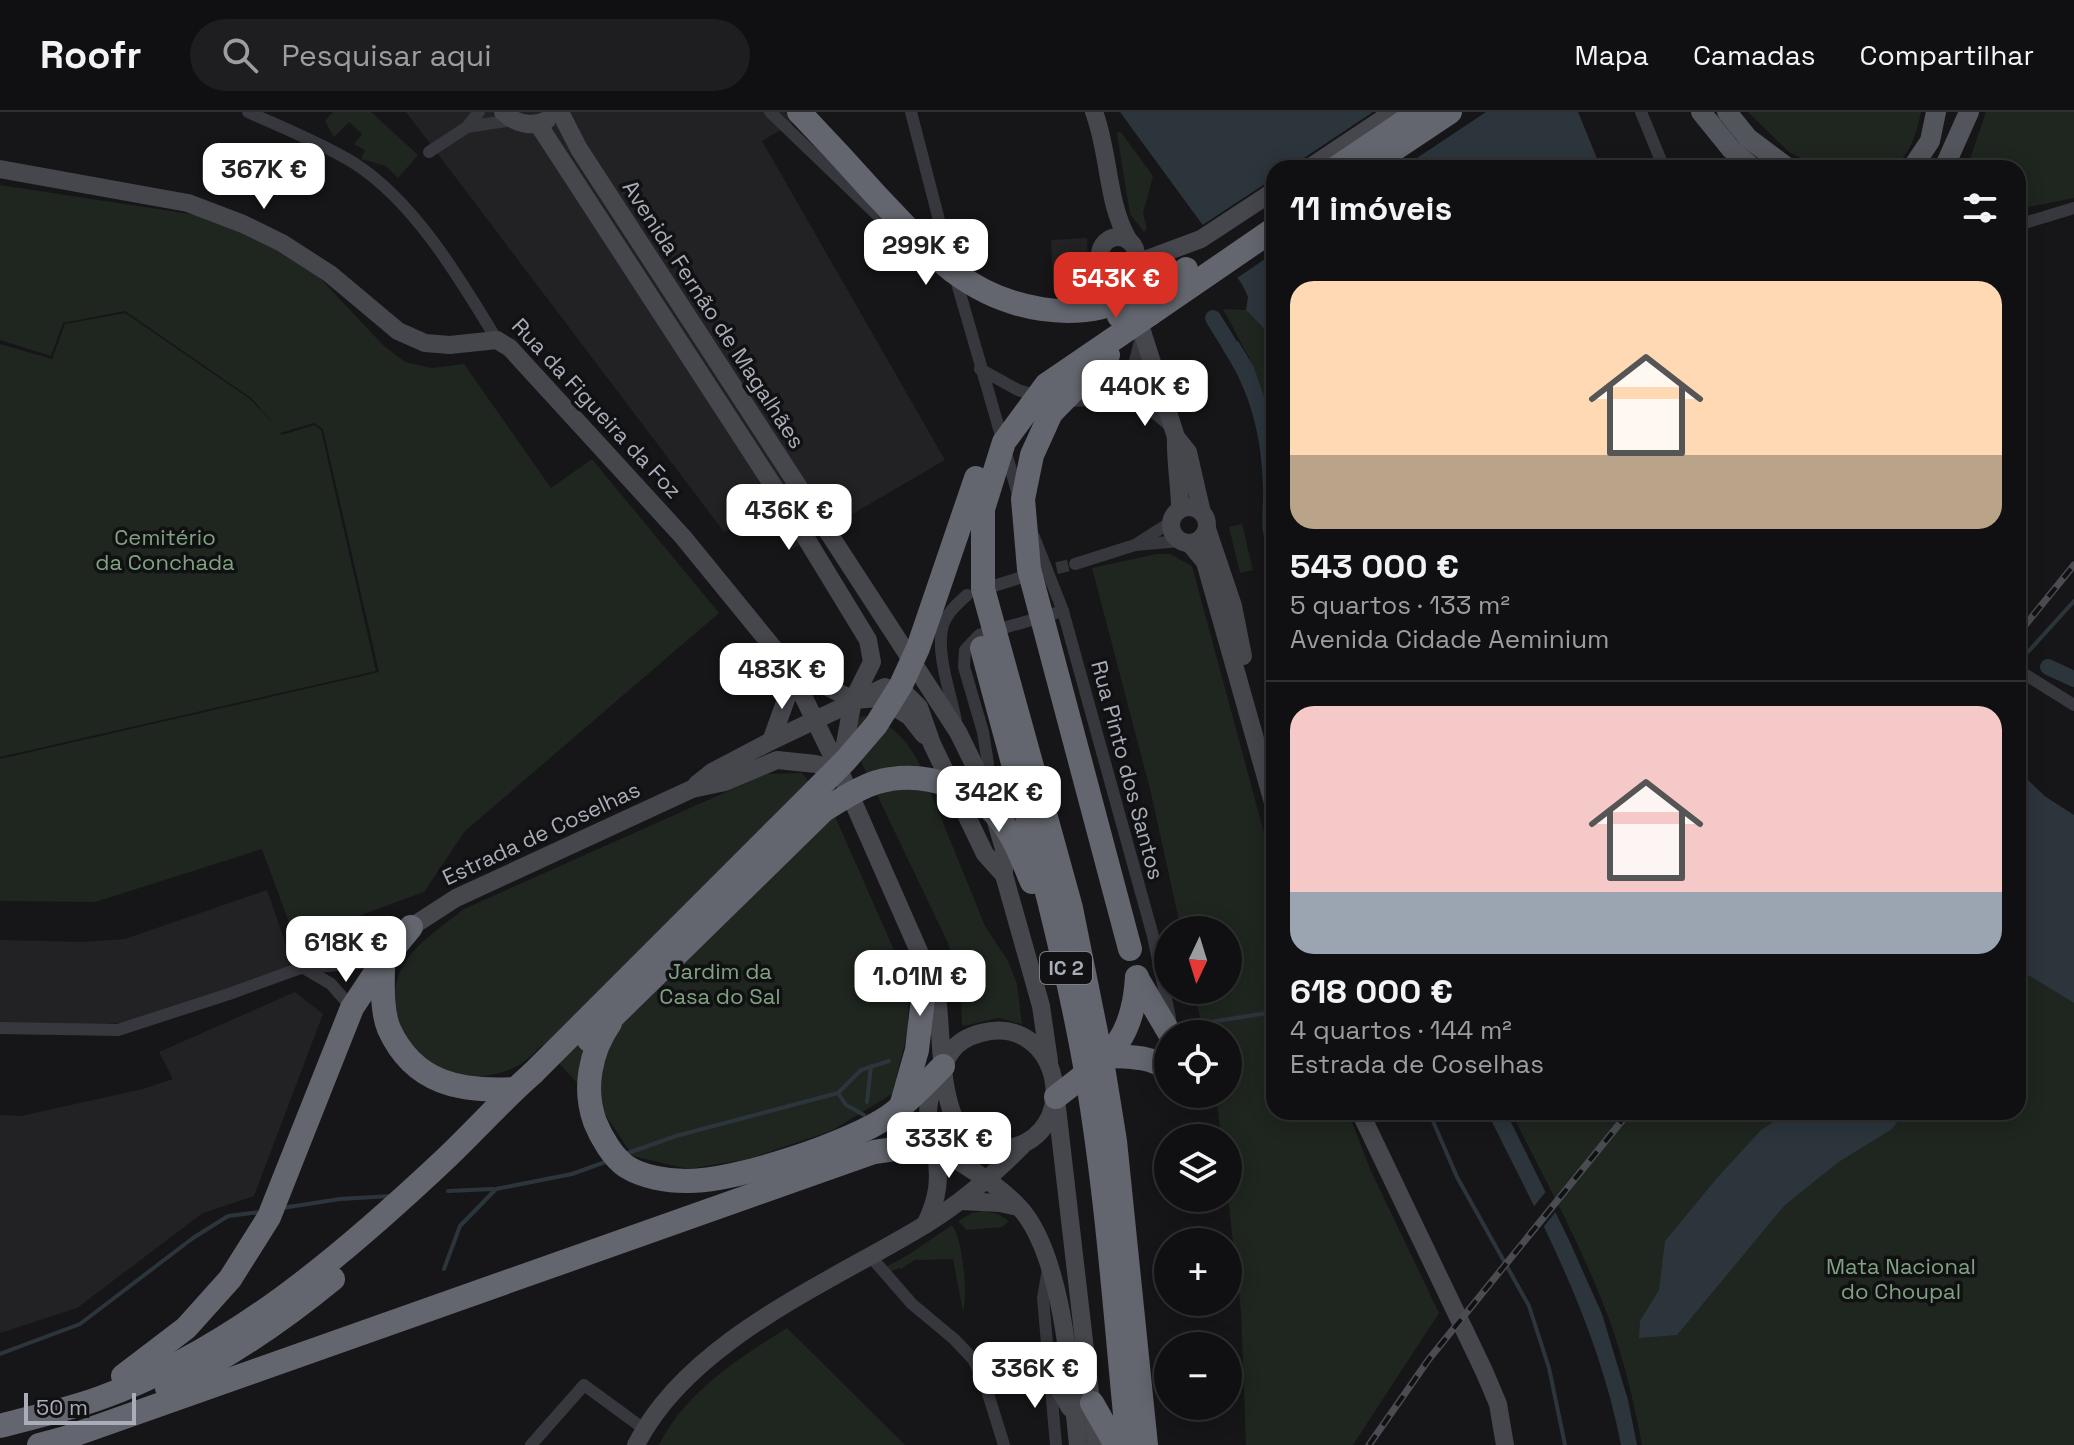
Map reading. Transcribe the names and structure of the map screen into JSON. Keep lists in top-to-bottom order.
{
  "streets": {
    "highway": ["IC 2"],
    "main road": ["Avenida Fernão de Magalhães", "Rua da Figueira da Foz", "Estrada de Coselhas"],
    "street": ["Rua Pinto dos Santos"]
  },
  "crossings": [
    ["Avenida Fernão de Magalhães", "Rua da Figueira da Foz"]
  ],
  "parks": ["Cemitério da Conchada", "Jardim da Casa do Sal", "Mata Nacional do Choupal"],
  "scale_bar": "50 m",
  "north": "bottom",
  "page": {
    "header": "Roofr",
    "search": "Pesquisar aqui",
    "nav": ["Mapa", "Camadas", "Compartilhar"],
    "price": [
      "367K €",
      "299K €",
      "543K €",
      "440K €",
      "436K €",
      "483K €",
      "342K €",
      "618K €",
      "1.01M €",
      "333K €",
      "336K €"
    ],
    "heading": "11 imóveis",
    "list": [
      {
        "name": "543 000 €",
        "note": "5 quartos · 133 m² · Avenida Cidade Aeminium"
      },
      {
        "name": "618 000 €",
        "note": "4 quartos · 144 m² · Estrada de Coselhas"
      }
    ],
    "map_buttons": ["+", "−"],
    "scale": "50 m"
  }
}
